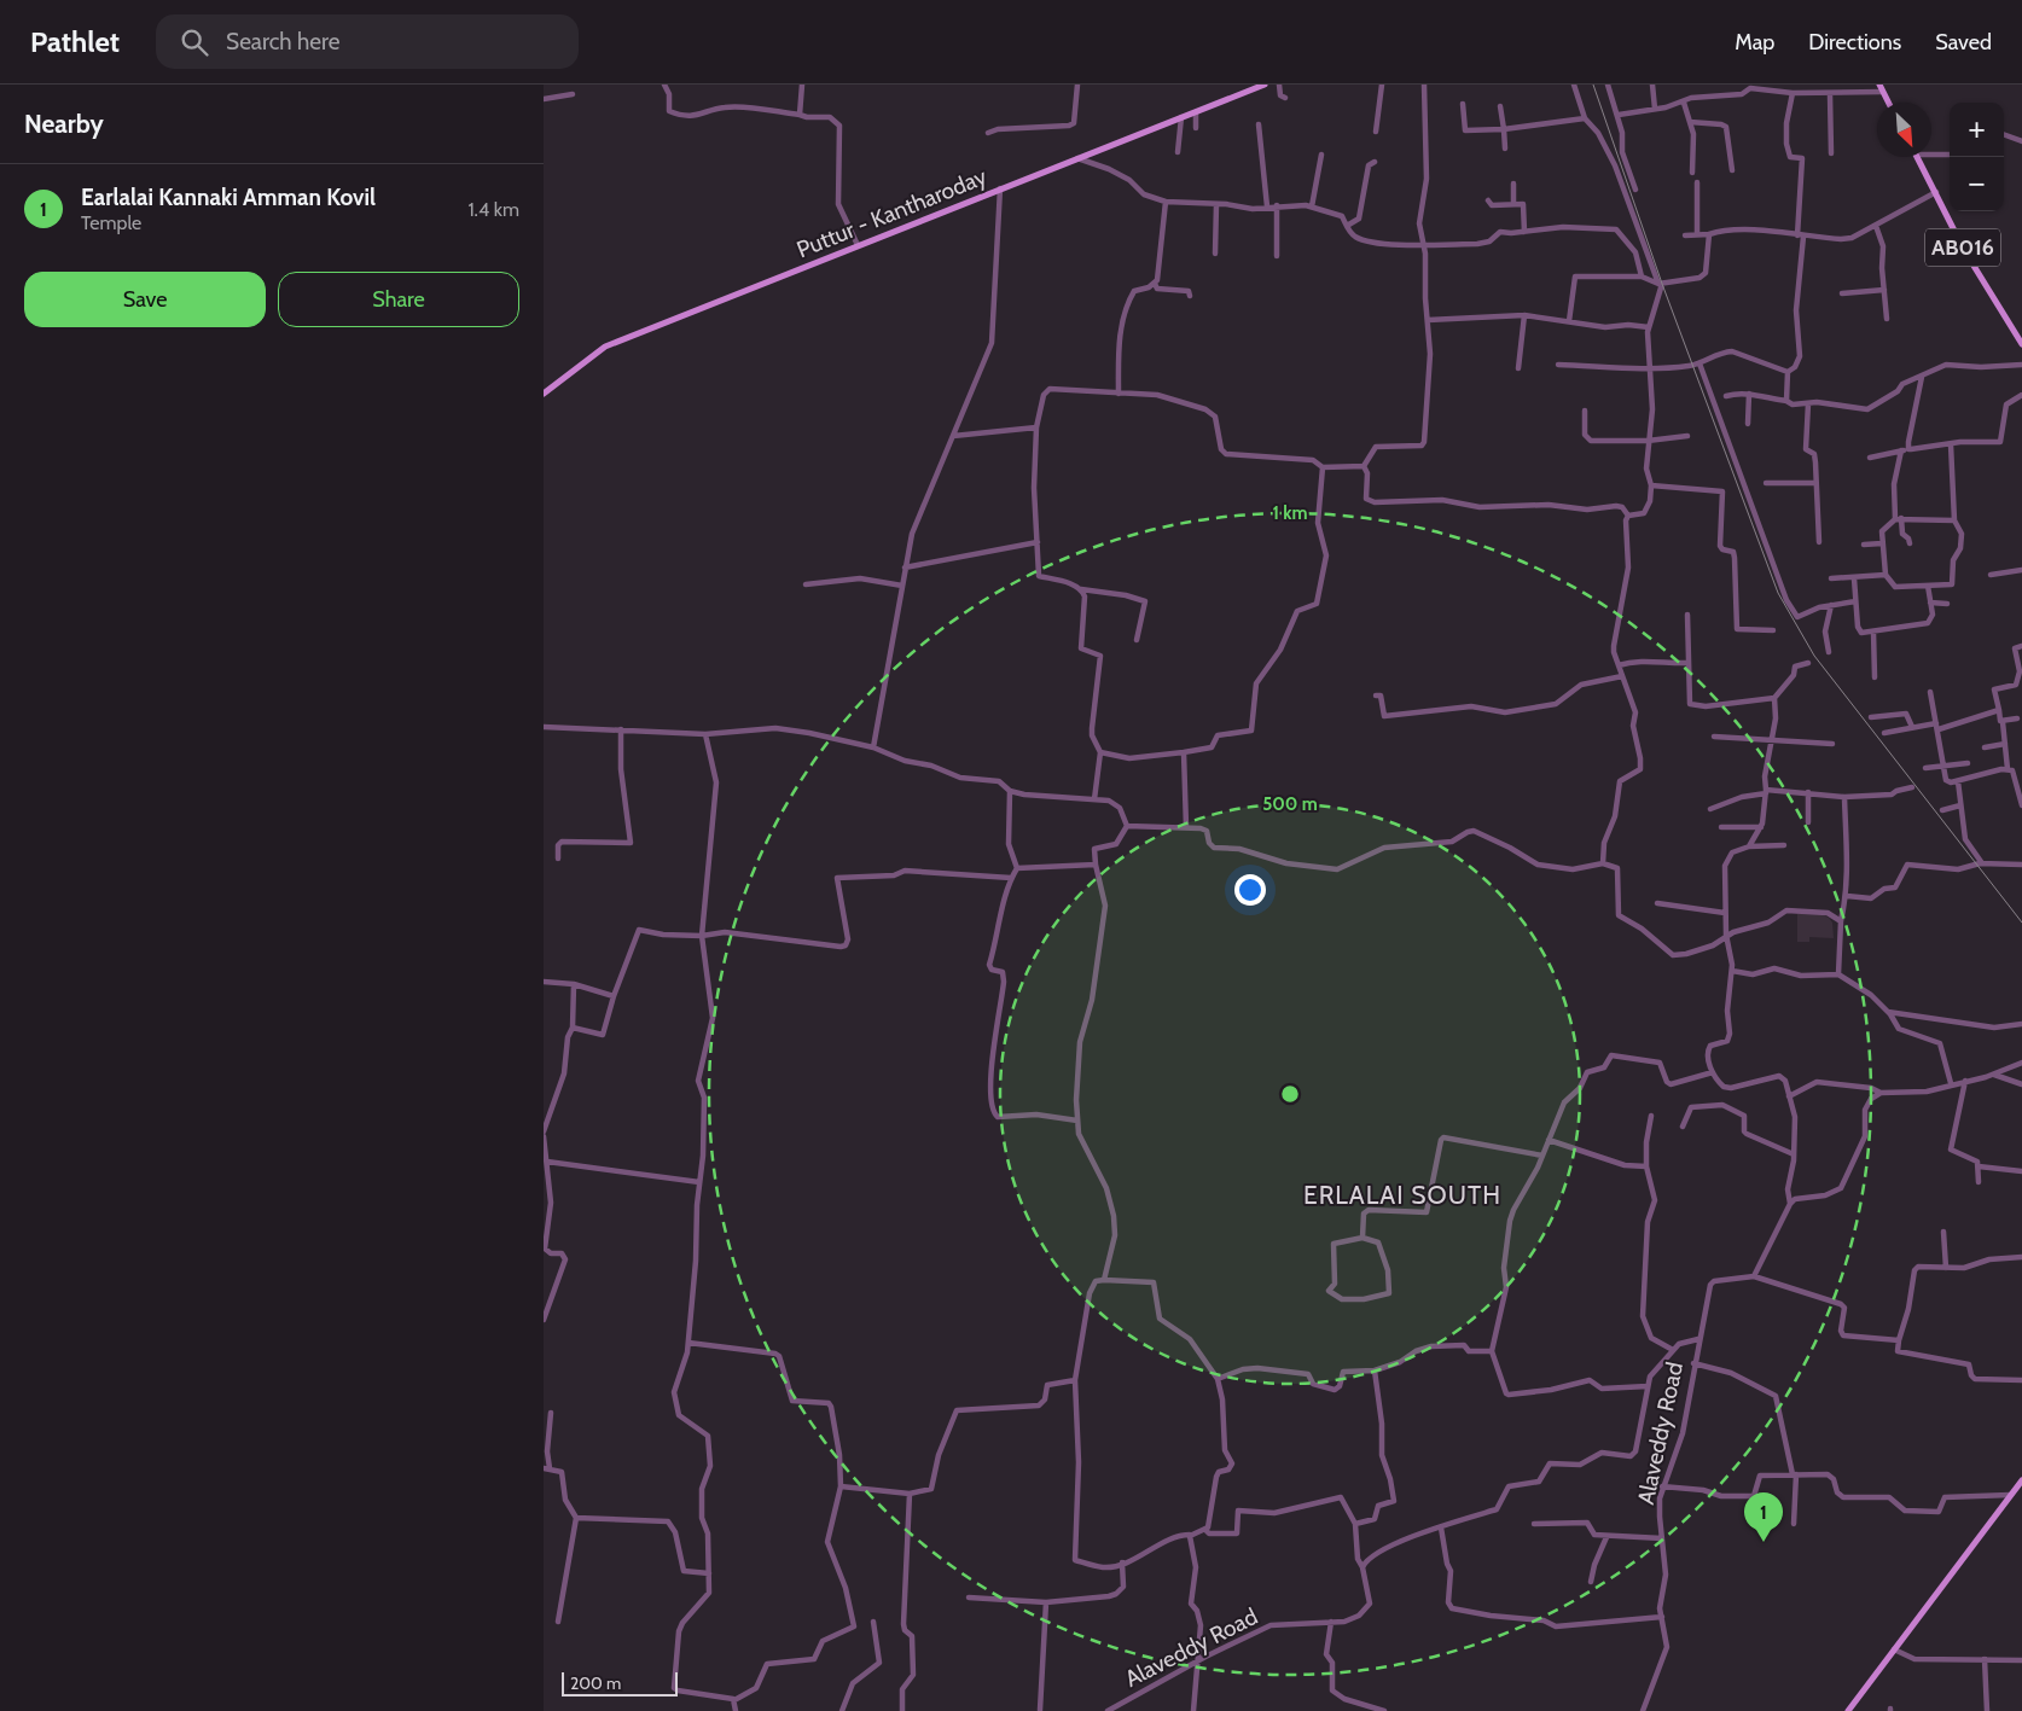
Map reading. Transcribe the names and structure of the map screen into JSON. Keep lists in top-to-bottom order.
{
  "streets": {
    "main road": ["Puttur - Kantharoday", "AB016"],
    "street": ["Alaveddy Road"]
  },
  "districts": ["ERLALAI SOUTH"],
  "scale_bar": "200 m",
  "north": "bottom right",
  "page": {
    "header": "Pathlet",
    "search": "Search here",
    "nav": ["Map", "Directions", "Saved"],
    "heading": "Nearby",
    "map_buttons": ["+", "−"],
    "list": [
      {
        "mark": "1",
        "name": "Earlalai Kannaki Amman Kovil",
        "note": "Temple",
        "value": "1.4 km"
      }
    ],
    "buttons": ["Save", "Share"],
    "pins": "1",
    "scale": "200 m"
  },
  "rings": ["1 km", "500 m"]
}
